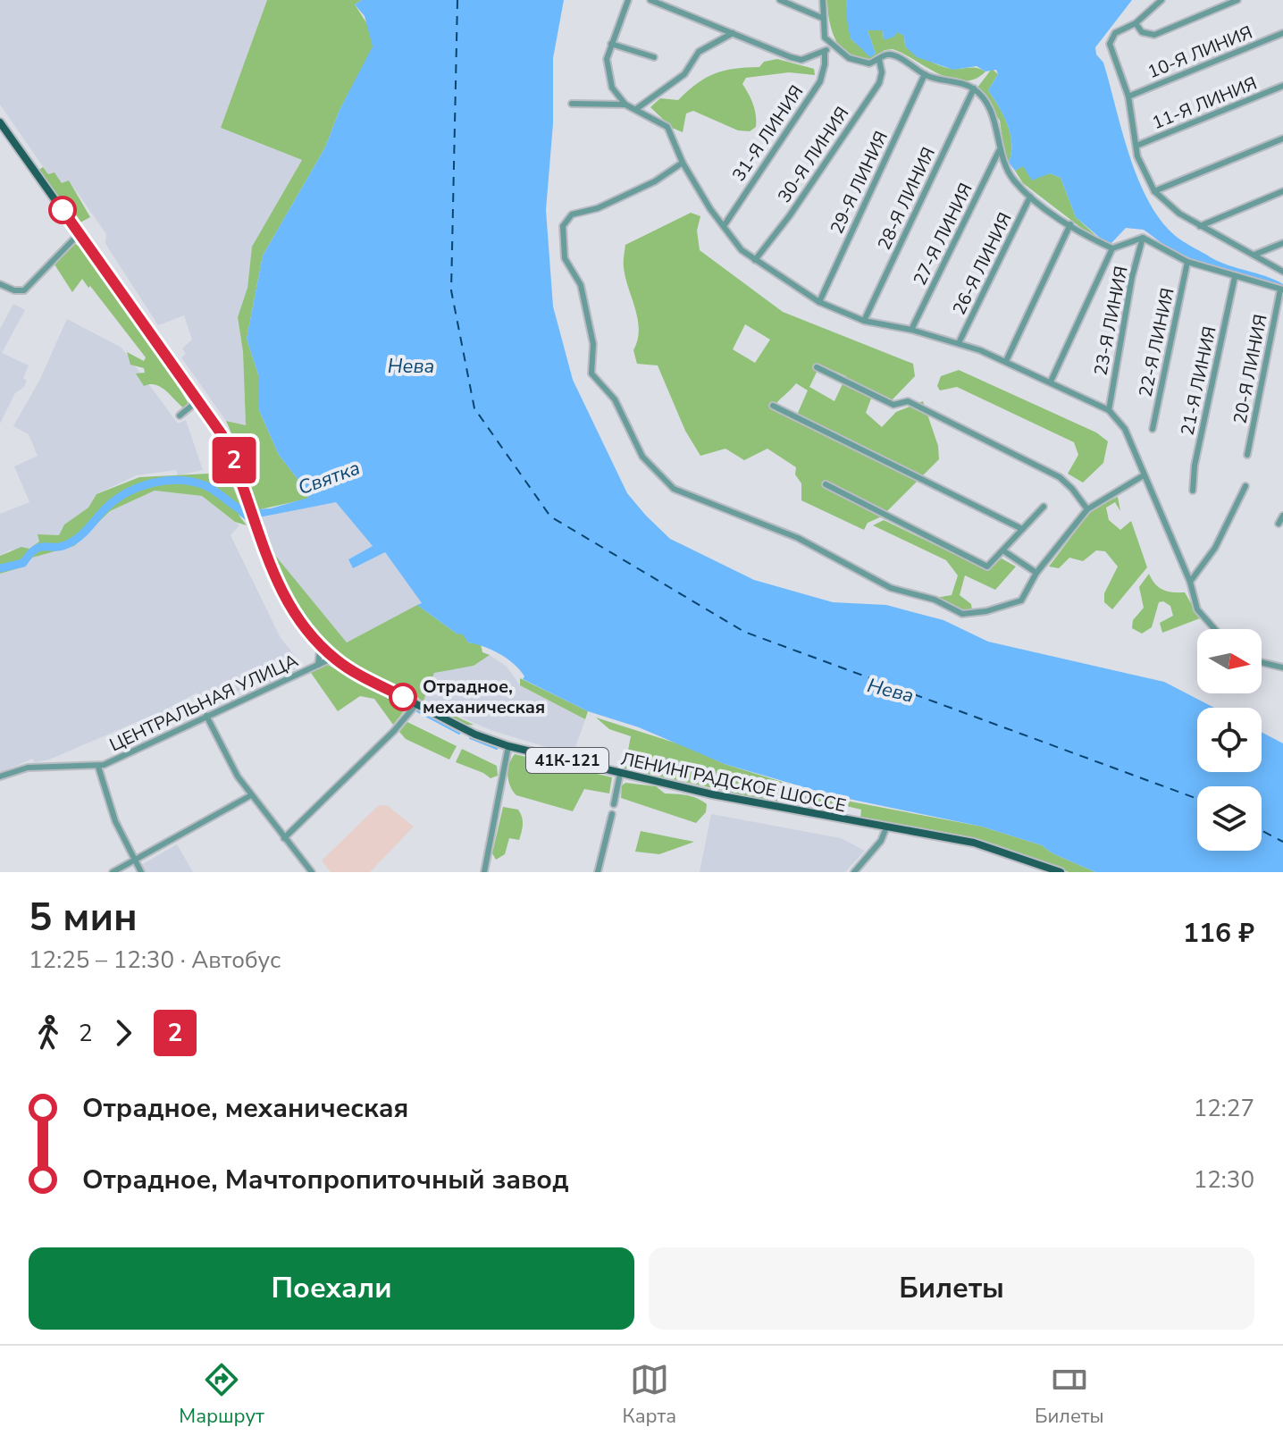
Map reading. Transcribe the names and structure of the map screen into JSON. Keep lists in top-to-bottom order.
{
  "streets": {
    "main road": ["41К-121", "ЛЕНИНГРАДСКОЕ ШОССЕ"],
    "street": [
      "10-Я ЛИНИЯ",
      "11-Я ЛИНИЯ",
      "31-Я ЛИНИЯ",
      "30-Я ЛИНИЯ",
      "29-Я ЛИНИЯ",
      "28-Я ЛИНИЯ",
      "27-Я ЛИНИЯ",
      "26-Я ЛИНИЯ",
      "23-Я ЛИНИЯ",
      "22-Я ЛИНИЯ",
      "20-Я ЛИНИЯ",
      "21-Я ЛИНИЯ",
      "ЦЕНТРАЛЬНАЯ УЛИЦА"
    ]
  },
  "crossings": [
    ["ЦЕНТРАЛЬНАЯ УЛИЦА", "ЛЕНИНГРАДСКОЕ ШОССЕ"],
    ["41К-121", "ЛЕНИНГРАДСКОЕ ШОССЕ"]
  ],
  "water": ["Нева", "Святка"],
  "places": ["Отрадное, механическая"],
  "lines": ["bus line 2"],
  "north": "right",
  "page": {
    "on_map": "2",
    "heading": ["5 мин", "12:25 – 12:30 · Автобус", "116 ₽"],
    "legs": ["2", "2"],
    "list": [
      {
        "name": "Отрадное, механическая",
        "value": "12:27"
      },
      {
        "name": "Отрадное, Мачтопропиточный завод",
        "value": "12:30"
      }
    ],
    "buttons": ["Поехали", "Билеты"],
    "tabs": ["Маршрут", "Карта", "Билеты"]
  }
}
